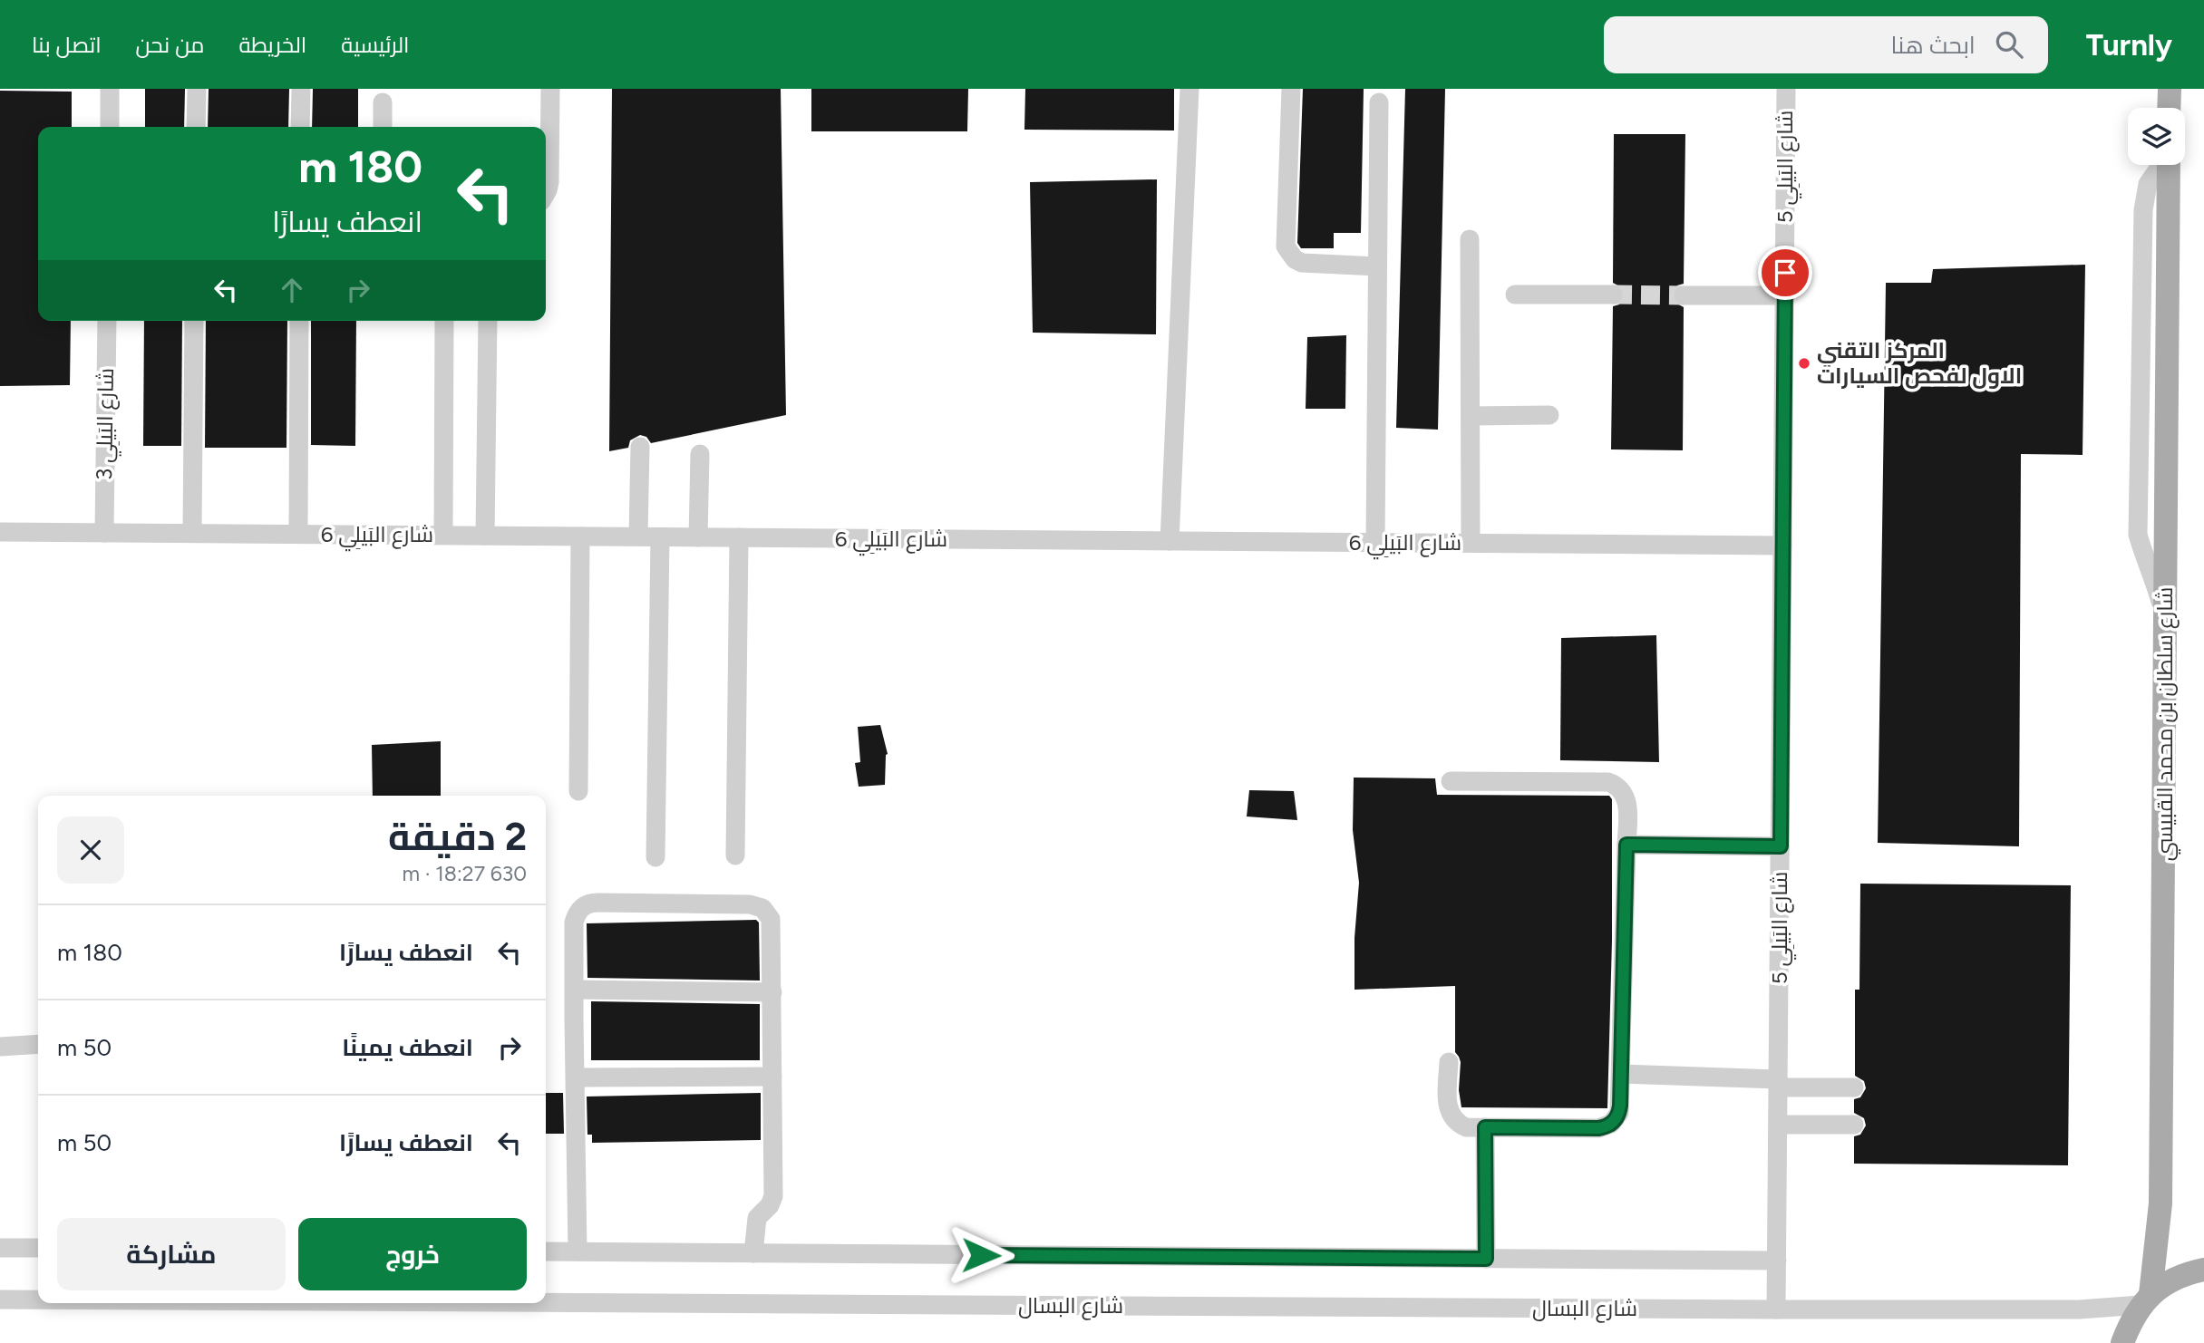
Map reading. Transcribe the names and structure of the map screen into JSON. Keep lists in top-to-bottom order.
{
  "streets": {
    "main road": ["شارع سلطان بن محمد القبيسي"],
    "street": [
      "شارع البَيلِي 5",
      "شارع البَيلِي 3",
      "شارع البَيلِي 6",
      "شارع البسال"
    ]
  },
  "crossings": [
    ["شارع البَيلِي 5", "شارع البَيلِي 6"],
    ["شارع البَيلِي 5", "شارع البسال"],
    ["شارع البَيلِي 3", "شارع البَيلِي 6"],
    ["شارع سلطان بن محمد القبيسي", "شارع البسال"]
  ],
  "places": ["المركز التقني الاول لفحص السيارات"],
  "page": {
    "header": "Turnly",
    "search": "ابحث هنا",
    "nav": [
      "الرئيسية",
      "الخريطة",
      "من نحن",
      "اتصل بنا"
    ],
    "turn": ["180 m", "انعطف يسارًا"],
    "heading": ["2 دقيقة", "630 m · 18:27"],
    "list": [
      {
        "name": "انعطف يسارًا",
        "value": "180 m"
      },
      {
        "name": "انعطف يمينًا",
        "value": "50 m"
      },
      {
        "name": "انعطف يسارًا",
        "value": "50 m"
      }
    ],
    "buttons": ["خروج", "مشاركة"]
  }
}
